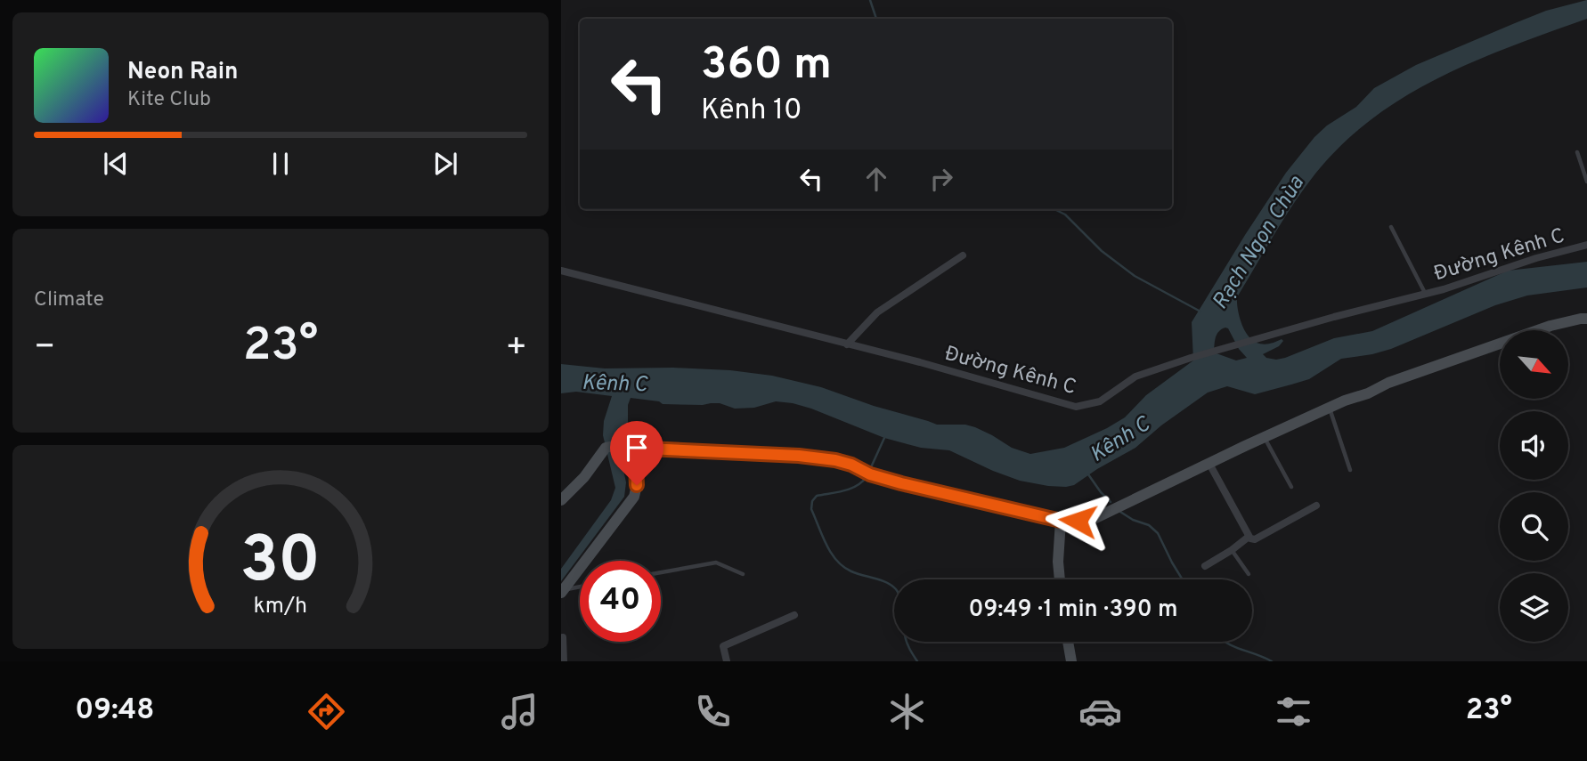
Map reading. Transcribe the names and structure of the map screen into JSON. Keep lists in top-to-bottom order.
{
  "streets": {
    "street": ["Đường Kênh C"]
  },
  "water": ["Rạch Ngọn Chùa", "Kênh C"],
  "north": "bottom right",
  "page": {
    "turn": ["360 m", "Kênh 10"],
    "song": ["Neon Rain", "Kite Club"],
    "tile": "Climate",
    "heat": ["−", "23°", "+"],
    "limit": "40",
    "trip": "09:49 · 1 min · 390 m",
    "tabs": ["09:48", "23°"],
    "gauge": ["30", "km/h"]
  }
}
